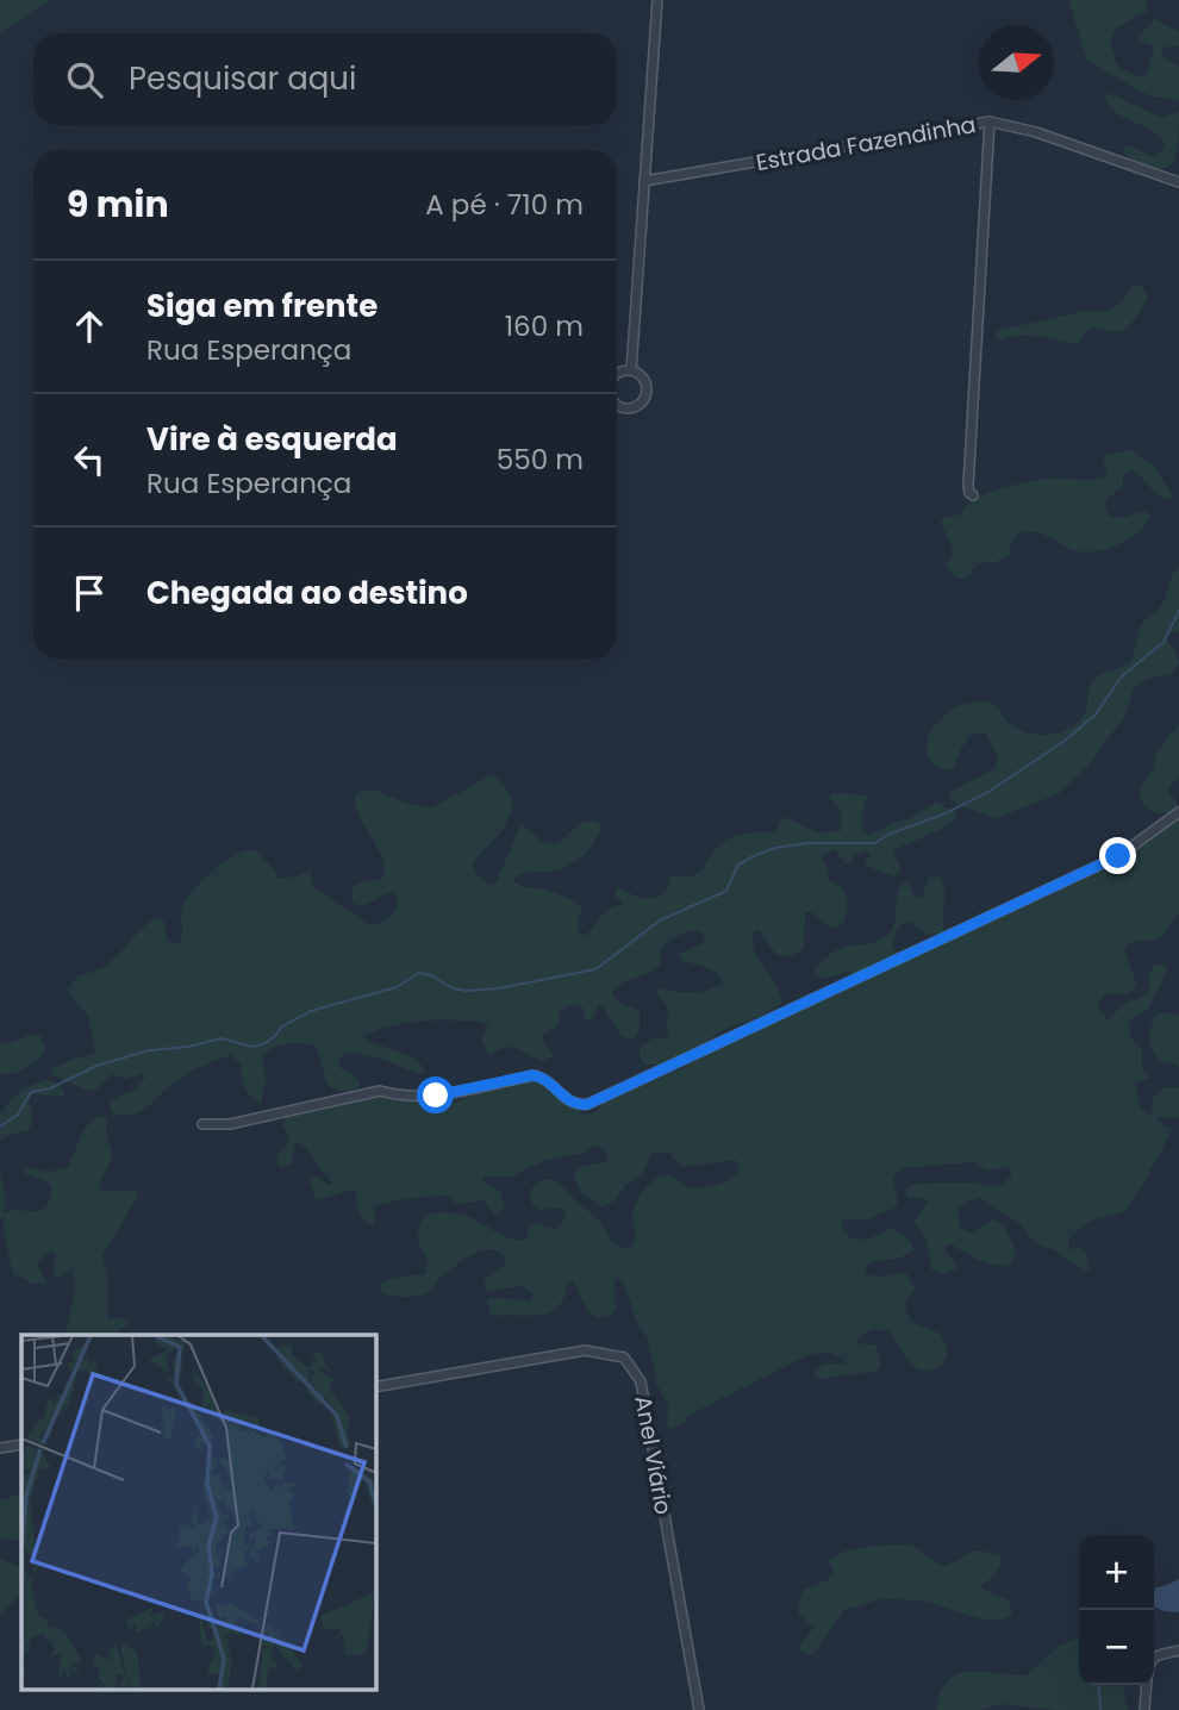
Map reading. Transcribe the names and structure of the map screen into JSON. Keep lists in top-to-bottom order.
{
  "streets": {
    "street": ["Estrada Fazendinha", "Anel Viário"]
  },
  "north": "right",
  "page": {
    "search": "Pesquisar aqui",
    "heading": ["9 min", "A pé · 710 m"],
    "list": [
      ["Siga em frente", "Rua Esperança", "160 m"],
      ["Vire à esquerda", "Rua Esperança", "550 m"],
      "Chegada ao destino"
    ],
    "map_buttons": ["+", "−"]
  }
}
